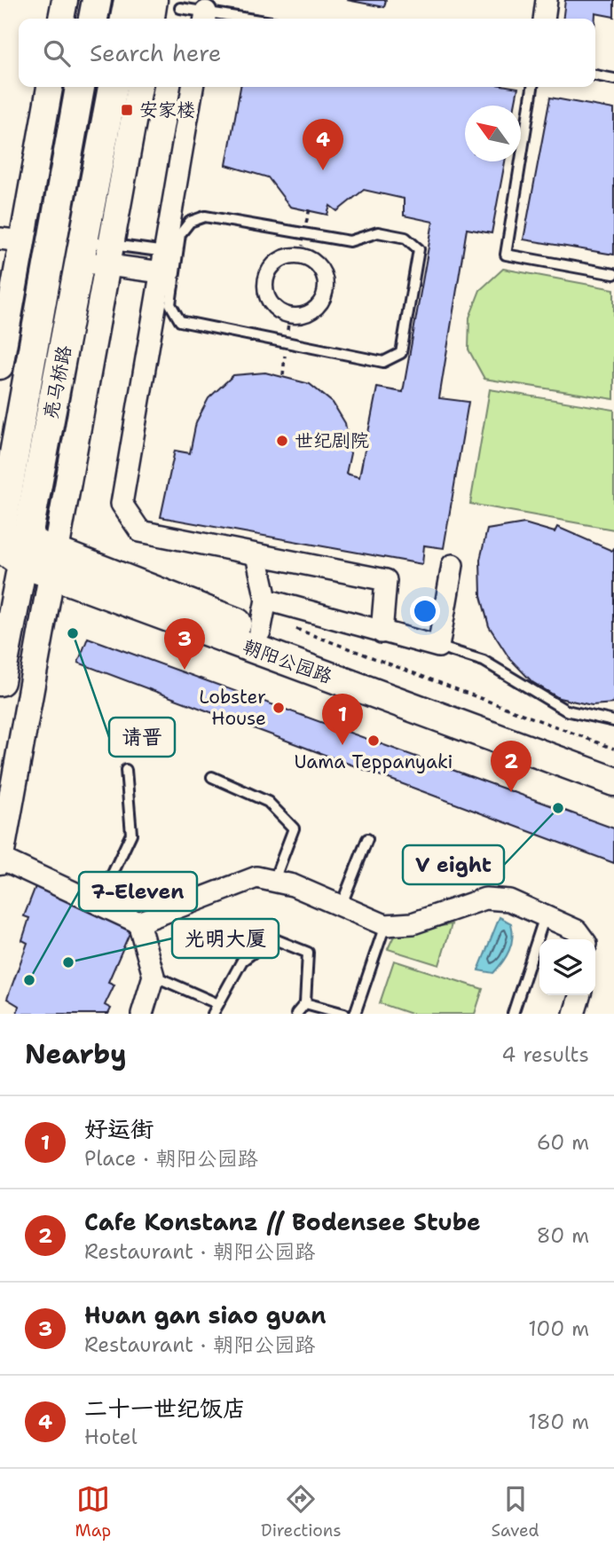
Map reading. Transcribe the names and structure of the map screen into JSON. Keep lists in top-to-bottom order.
{
  "streets": {
    "main road": ["亮马桥路", "朝阳公园路"]
  },
  "crossings": [
    ["亮马桥路", "朝阳公园路"]
  ],
  "places": {
    "transit": ["安家楼"],
    "other": [
      "世纪剧院",
      "请晋",
      "Lobster House",
      "Uama Teppanyaki",
      "V eight",
      "光明大厦",
      "7-Eleven"
    ]
  },
  "north": "top left",
  "page": {
    "search": "Search here",
    "pins": [
      "4",
      "3",
      "1",
      "2"
    ],
    "heading": ["Nearby", "4 results"],
    "list": [
      {
        "mark": "1",
        "name": "好运街",
        "note": "Place · 朝阳公园路",
        "value": "60 m"
      },
      {
        "mark": "2",
        "name": "Cafe Konstanz // Bodensee Stube",
        "note": "Restaurant · 朝阳公园路",
        "value": "80 m"
      },
      {
        "mark": "3",
        "name": "Huan gan siao guan",
        "note": "Restaurant · 朝阳公园路",
        "value": "100 m"
      },
      {
        "mark": "4",
        "name": "二十一世纪饭店",
        "note": "Hotel",
        "value": "180 m"
      }
    ],
    "nav": ["Map", "Directions", "Saved"]
  }
}
